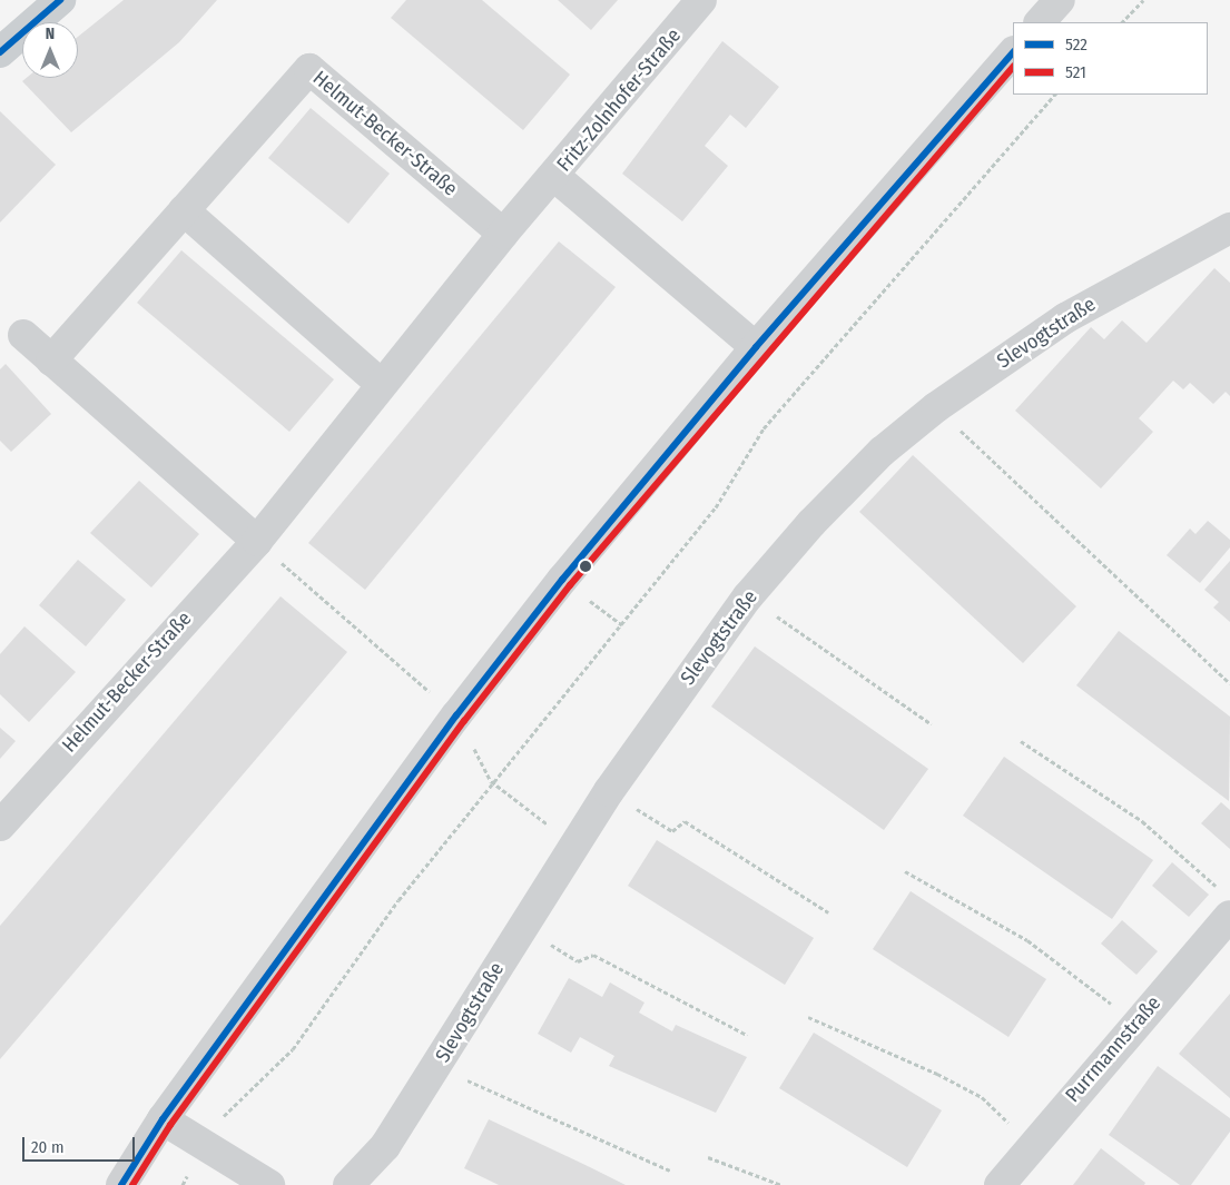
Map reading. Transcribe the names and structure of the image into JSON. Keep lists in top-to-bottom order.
{
  "streets": {
    "street": [
      "Fritz-Zolnhofer-Straße",
      "Helmut-Becker-Straße",
      "Slevogtstraße",
      "Purrmannstraße"
    ]
  },
  "crossings": [
    ["Fritz-Zolnhofer-Straße", "Helmut-Becker-Straße"]
  ],
  "lines": ["transit line 522", "transit line 521"],
  "legend": ["522", "521"],
  "scale_bar": "20 m",
  "north": "top"
}
